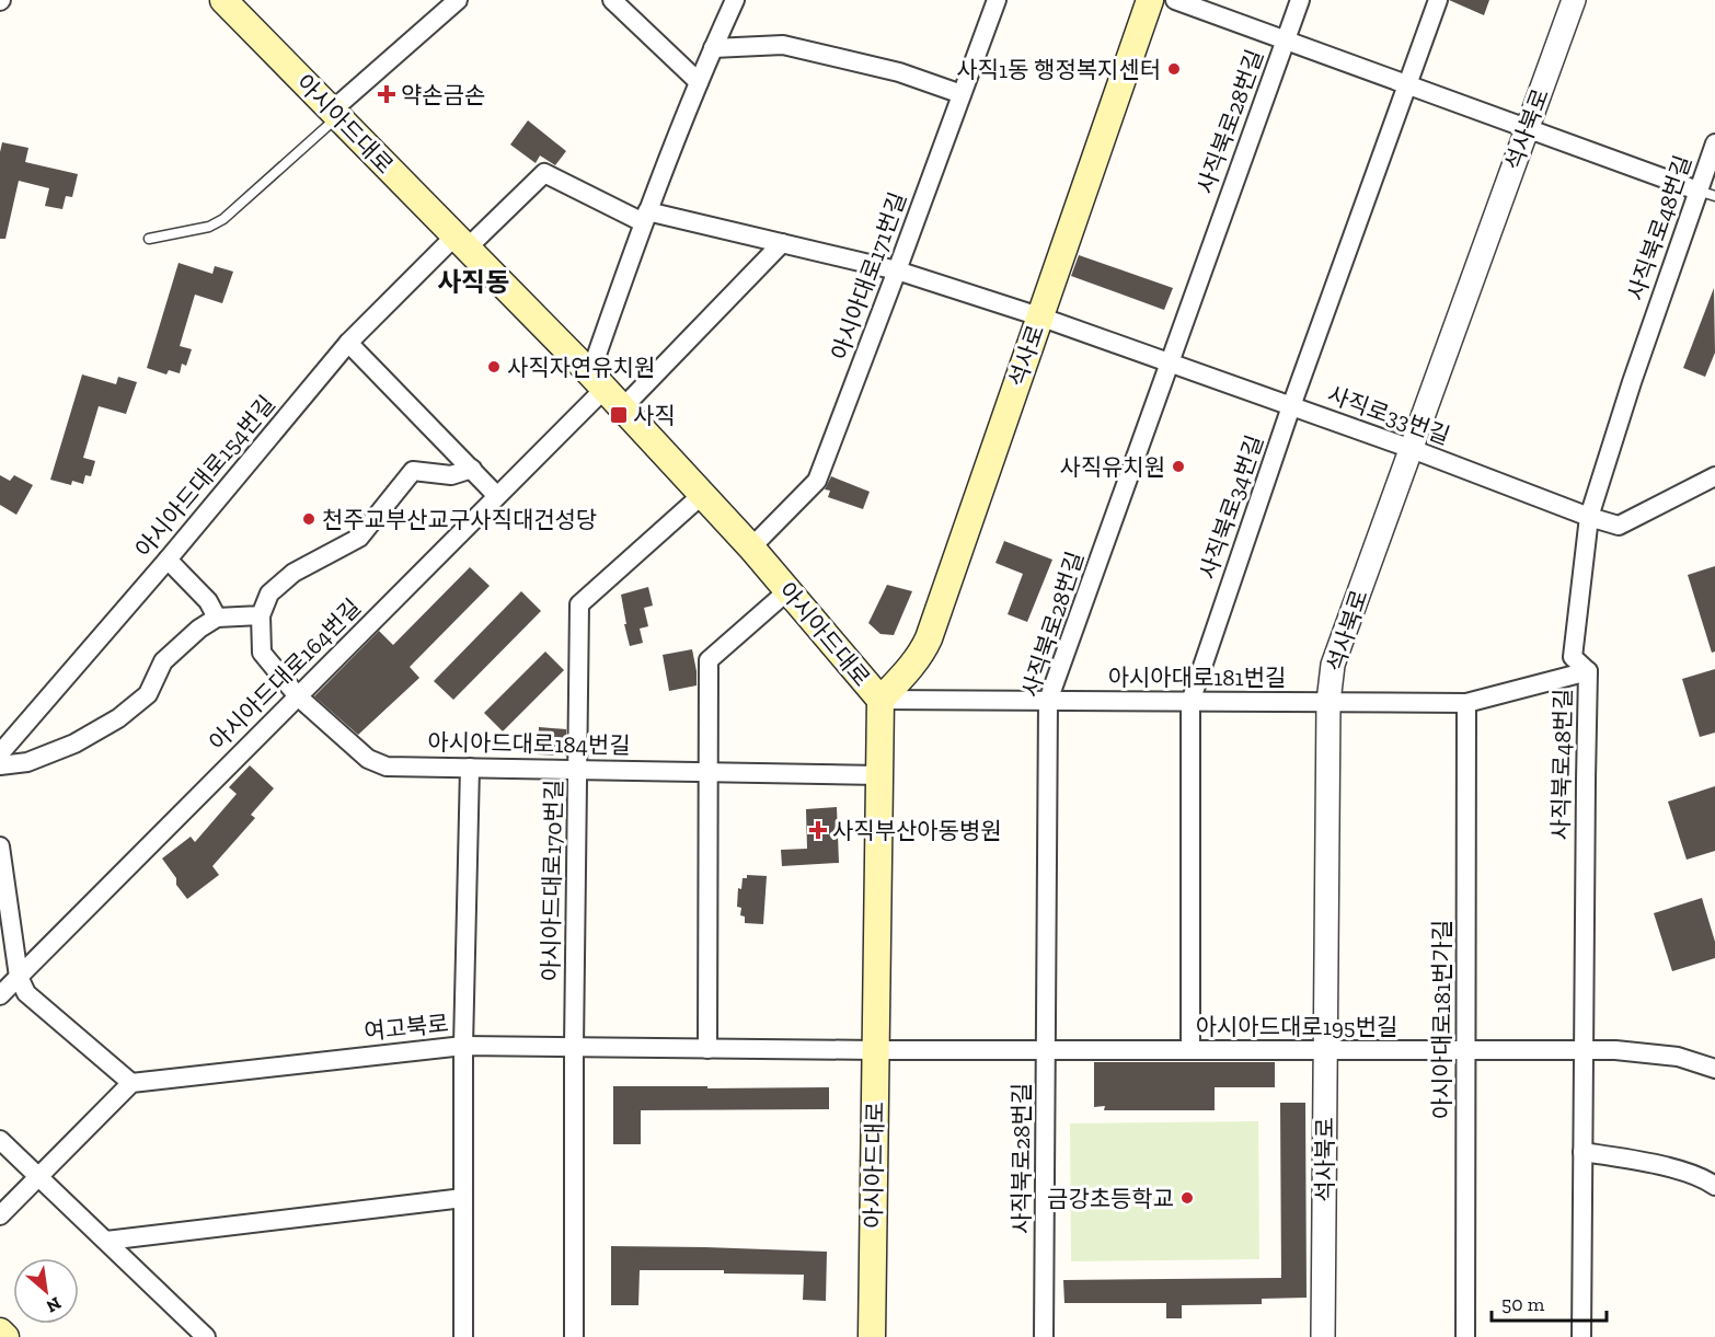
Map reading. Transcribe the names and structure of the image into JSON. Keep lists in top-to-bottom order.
{
  "streets": {
    "main road": ["아시아드대로", "석사로"],
    "street": [
      "사직북로28번길",
      "석사북로",
      "사직북로48번길",
      "아시아대로171번길",
      "사직로33번길",
      "아시아드대로154번길",
      "사직북로34번길",
      "아시아드대로164번길",
      "아시아대로181번길",
      "아시아드대로184번길",
      "아시아드대로170번길",
      "아시아대로181번가길",
      "아시아드대로195번길",
      "여고북로"
    ]
  },
  "crossings": [
    ["사직북로28번길", "사직로33번길"],
    ["사직북로28번길", "아시아대로181번길"],
    ["사직북로28번길", "아시아드대로195번길"],
    ["아시아드대로", "아시아대로171번길"],
    ["아시아드대로", "석사로"],
    ["아시아드대로", "사직로33번길"],
    ["아시아드대로", "아시아드대로154번길"],
    ["아시아드대로", "아시아드대로164번길"],
    ["아시아드대로", "아시아대로181번길"],
    ["아시아드대로", "아시아드대로184번길"],
    ["아시아드대로", "아시아드대로170번길"],
    ["아시아드대로", "아시아드대로195번길"],
    ["아시아드대로", "여고북로"],
    ["석사북로", "사직로33번길"],
    ["석사북로", "아시아대로181번길"],
    ["석사북로", "아시아드대로195번길"],
    ["사직북로48번길", "사직로33번길"],
    ["사직북로48번길", "아시아대로181번길"],
    ["사직북로48번길", "아시아드대로195번길"],
    ["아시아대로171번길", "사직로33번길"],
    ["석사로", "사직로33번길"],
    ["석사로", "아시아대로181번길"],
    ["사직로33번길", "아시아드대로154번길"],
    ["사직로33번길", "사직북로34번길"],
    ["사직로33번길", "아시아드대로164번길"],
    ["사직북로34번길", "아시아대로181번길"],
    ["사직북로34번길", "아시아드대로195번길"],
    ["아시아드대로164번길", "아시아드대로184번길"],
    ["아시아대로181번길", "아시아대로181번가길"],
    ["아시아드대로184번길", "아시아드대로170번길"],
    ["아시아드대로170번길", "여고북로"],
    ["아시아대로181번가길", "아시아드대로195번길"],
    ["아시아드대로195번길", "여고북로"]
  ],
  "districts": ["사직동"],
  "places": {
    "other": [
      "사직1동 행정복지센터",
      "사직자연유치원",
      "사직유치원",
      "천주교부산교구사직대건성당",
      "금강초등학교"
    ],
    "health": ["약손금손", "사직부산아동병원"],
    "transit": ["사직"]
  },
  "scale_bar": "50 m",
  "north": "bottom right"
}
